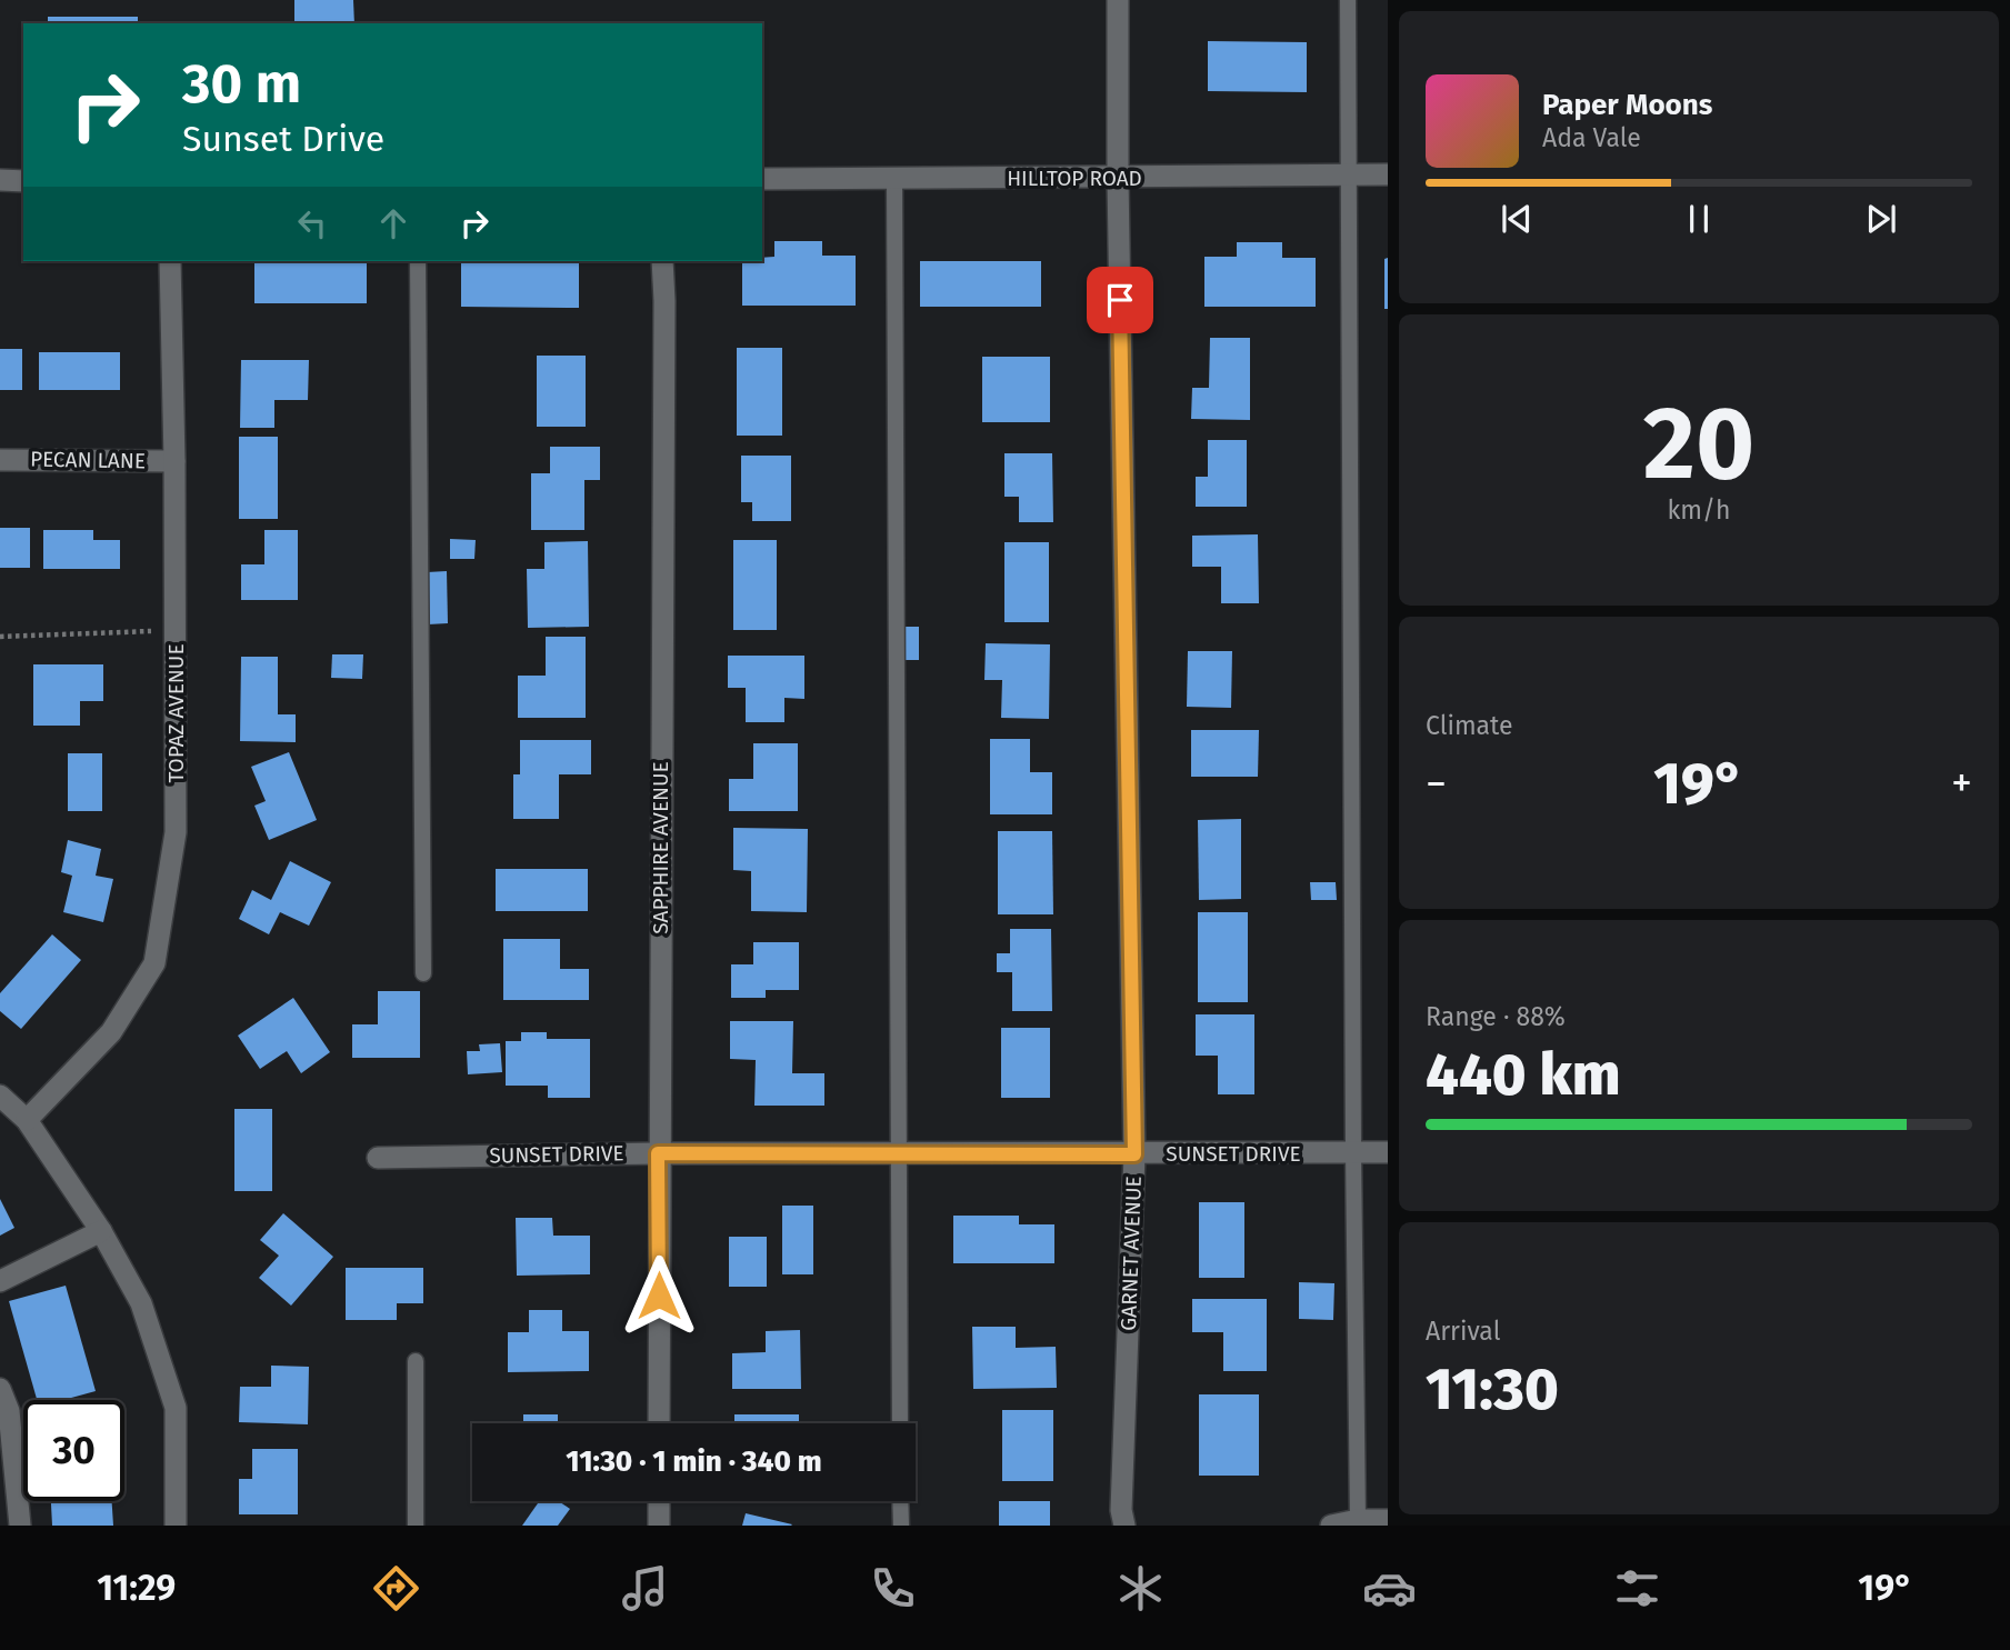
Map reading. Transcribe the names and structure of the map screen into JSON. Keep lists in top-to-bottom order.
{
  "streets": {
    "street": [
      "HILLTOP ROAD",
      "PECAN LANE",
      "TOPAZ AVENUE",
      "SAPPHIRE AVENUE",
      "SUNSET DRIVE",
      "GARNET AVENUE"
    ]
  },
  "crossings": [
    ["HILLTOP ROAD", "GARNET AVENUE"],
    ["PECAN LANE", "TOPAZ AVENUE"],
    ["SAPPHIRE AVENUE", "SUNSET DRIVE"],
    ["SUNSET DRIVE", "GARNET AVENUE"]
  ],
  "page": {
    "turn": ["30 m", "Sunset Drive"],
    "song": ["Paper Moons", "Ada Vale"],
    "tile": [
      ["20", "km/h"],
      "Climate",
      ["Range · 88%", "440 km"],
      ["Arrival", "11:30"]
    ],
    "heat": ["−", "19°", "+"],
    "limit": "30",
    "trip": "11:30 · 1 min · 340 m",
    "tabs": ["11:29", "19°"]
  }
}
